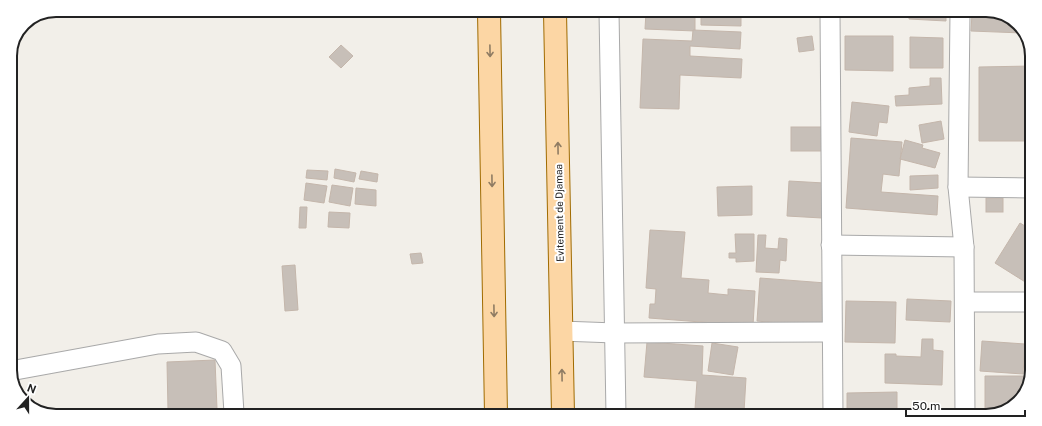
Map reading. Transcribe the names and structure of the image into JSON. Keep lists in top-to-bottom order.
{
  "streets": {
    "main road": ["Evitement de Djamaa"]
  },
  "scale_bar": "50 m",
  "north": "top"
}
